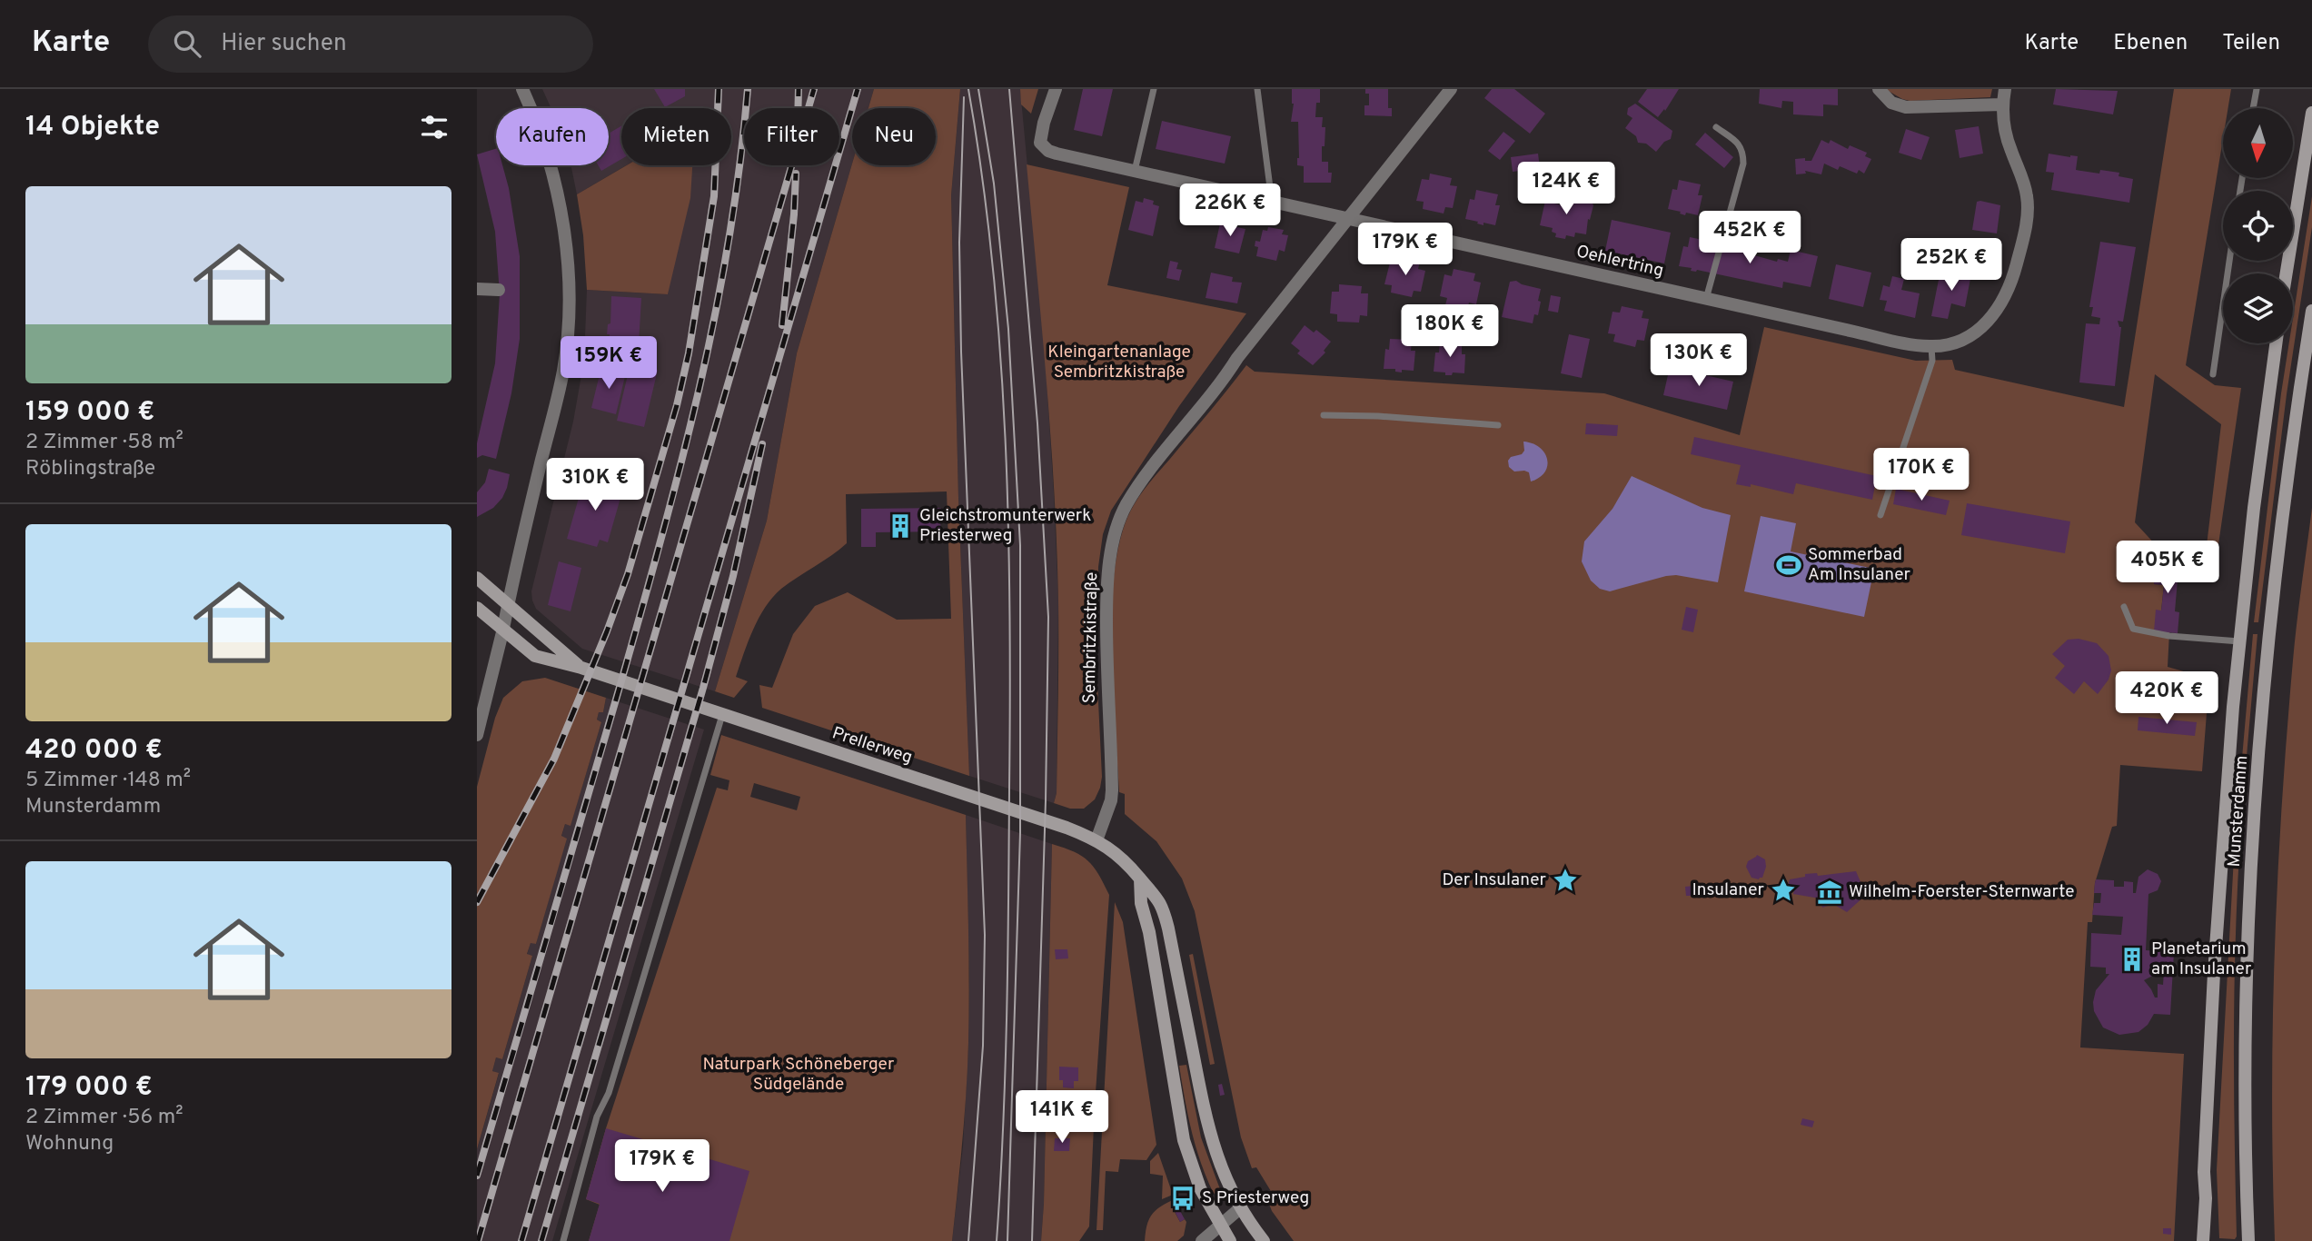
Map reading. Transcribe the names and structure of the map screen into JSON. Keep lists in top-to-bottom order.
{
  "streets": {
    "main road": ["Prellerweg", "Munsterdamm"],
    "street": ["Oehlertring", "Sembritzkistraße"]
  },
  "crossings": [
    ["Oehlertring", "Sembritzkistraße"],
    ["Sembritzkistraße", "Prellerweg"]
  ],
  "parks": ["Kleingartenanlage Sembritzkistraße", "Naturpark Schöneberger Südgelände"],
  "places": {
    "building": ["Gleichstromunterwerk Priesterweg", "Planetarium am Insulaner"],
    "sports": ["Sommerbad Am Insulaner"],
    "place": ["Der Insulaner", "Insulaner"],
    "museum": ["Wilhelm-Foerster-Sternwarte"],
    "bus stop": ["S Priesterweg"]
  },
  "north": "bottom",
  "page": {
    "header": "Karte",
    "search": "Hier suchen",
    "nav": ["Karte", "Ebenen", "Teilen"],
    "heading": "14 Objekte",
    "chip": [
      "Kaufen",
      "Mieten",
      "Filter",
      "Neu"
    ],
    "price": [
      "124K €",
      "226K €",
      "452K €",
      "179K €",
      "252K €",
      "180K €",
      "130K €",
      "159K €",
      "170K €",
      "310K €",
      "405K €",
      "420K €",
      "141K €",
      "179K €"
    ],
    "list": [
      {
        "name": "159 000 €",
        "note": "2 Zimmer · 58 m² · Röblingstraße"
      },
      {
        "name": "420 000 €",
        "note": "5 Zimmer · 148 m² · Munsterdamm"
      },
      {
        "name": "179 000 €",
        "note": "2 Zimmer · 56 m² · Wohnung"
      }
    ]
  }
}
